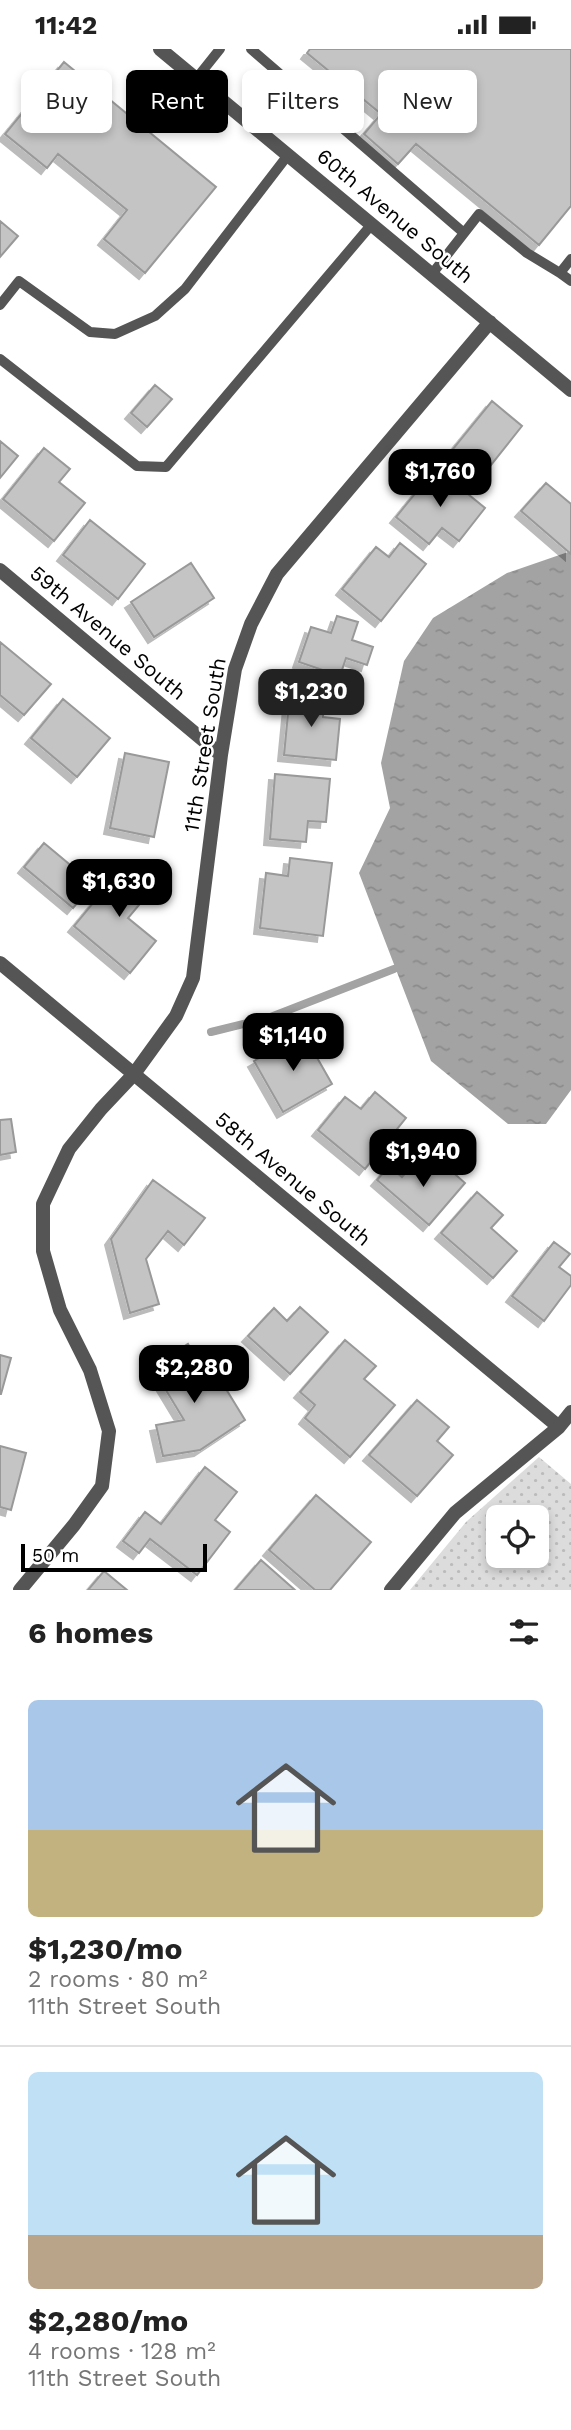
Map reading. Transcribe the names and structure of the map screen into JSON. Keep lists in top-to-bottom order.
{
  "streets": {
    "street": [
      "60th Avenue South",
      "59th Avenue South",
      "11th Street South",
      "58th Avenue South"
    ]
  },
  "crossings": [
    ["60th Avenue South", "11th Street South"],
    ["59th Avenue South", "11th Street South"],
    ["11th Street South", "58th Avenue South"]
  ],
  "scale_bar": "50 m",
  "page": {
    "status": "11:42",
    "chip": [
      "Buy",
      "Rent",
      "Filters",
      "New"
    ],
    "price": [
      "$1,760",
      "$1,230",
      "$1,630",
      "$1,140",
      "$1,940",
      "$2,280"
    ],
    "scale": "50 m",
    "heading": "6 homes",
    "list": [
      {
        "name": "$1,230/mo",
        "note": "2 rooms · 80 m² · 11th Street South"
      },
      {
        "name": "$2,280/mo",
        "note": "4 rooms · 128 m² · 11th Street South"
      }
    ]
  }
}
